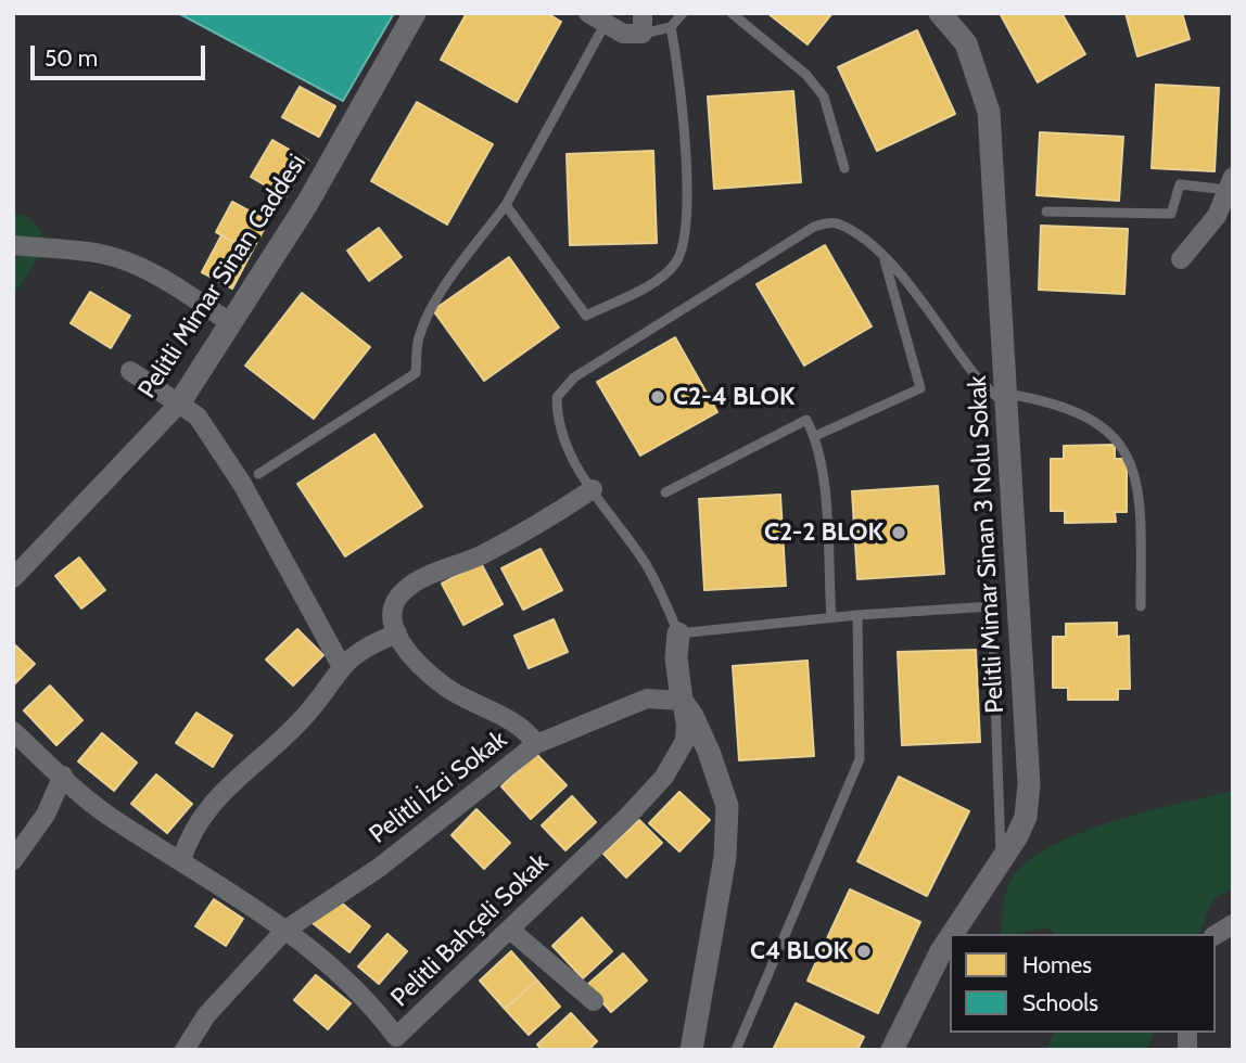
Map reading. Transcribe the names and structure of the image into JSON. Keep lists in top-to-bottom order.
{
  "streets": {
    "street": [
      "Pelitli Mimar Sinan Caddesi",
      "Pelitli Mimar Sinan 3 Nolu Sokak",
      "Pelitli İzci Sokak",
      "Pelitli Bahçeli Sokak"
    ]
  },
  "crossings": [
    ["Pelitli İzci Sokak", "Pelitli Bahçeli Sokak"]
  ],
  "places": ["C2-4 BLOK", "C2-2 BLOK", "C4 BLOK"],
  "legend": ["Homes", "Schools"],
  "scale_bar": "50 m"
}
